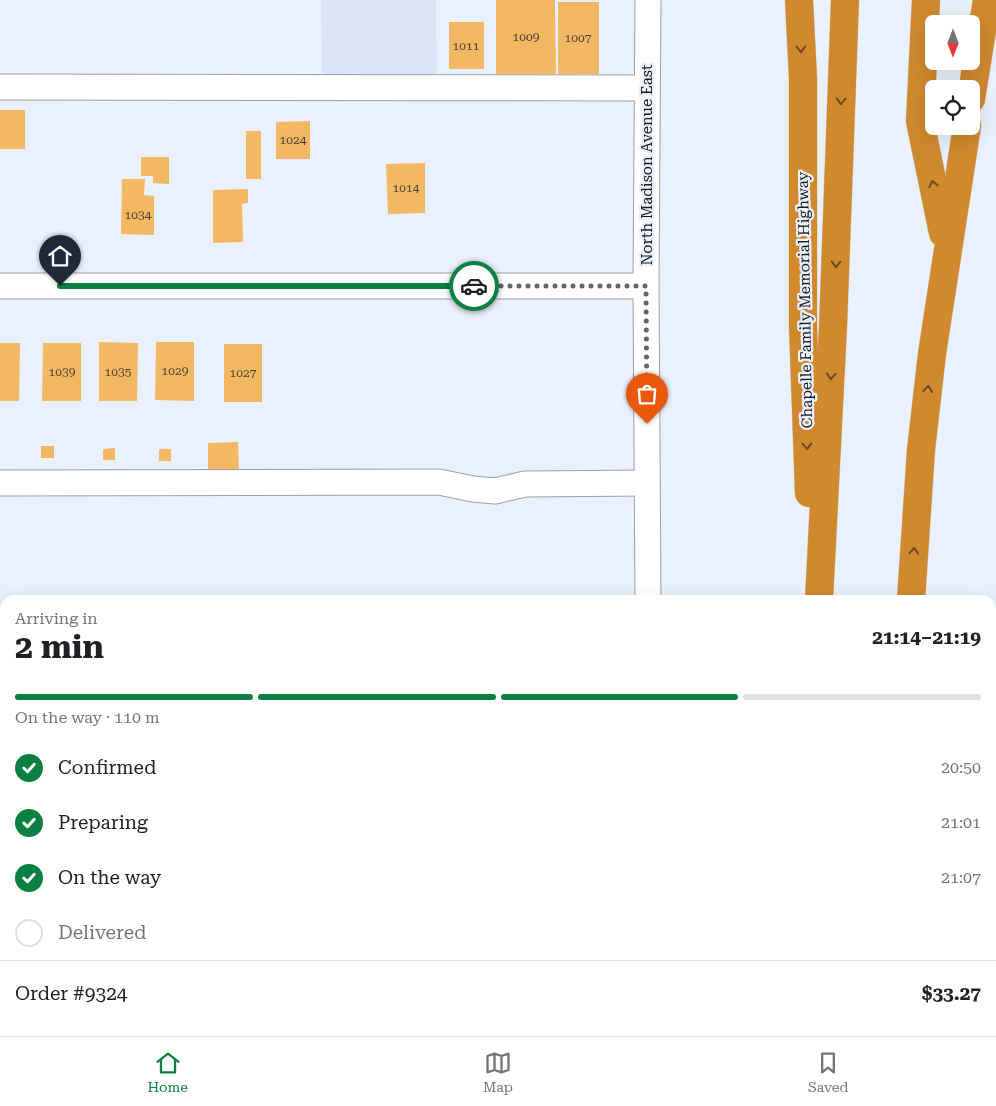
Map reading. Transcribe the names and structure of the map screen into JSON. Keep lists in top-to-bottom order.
{
  "streets": {
    "highway": ["Chapelle Family Memorial Highway"],
    "street": ["North Madison Avenue East"]
  },
  "house_numbers": [
    "1009",
    "1007",
    "1011",
    "1024",
    "1014",
    "1034",
    "1029",
    "1039",
    "1035",
    "1027"
  ],
  "north": "bottom",
  "page": {
    "heading": ["2 min", "Arriving in", "21:14–21:19"],
    "panel": ["Order #9324", "$33.27"],
    "bar": "On the way · 110 m",
    "list": [
      ["Confirmed", "20:50"],
      ["Preparing", "21:01"],
      ["On the way", "21:07"],
      "Delivered"
    ],
    "tabs": ["Home", "Map", "Saved"]
  }
}
